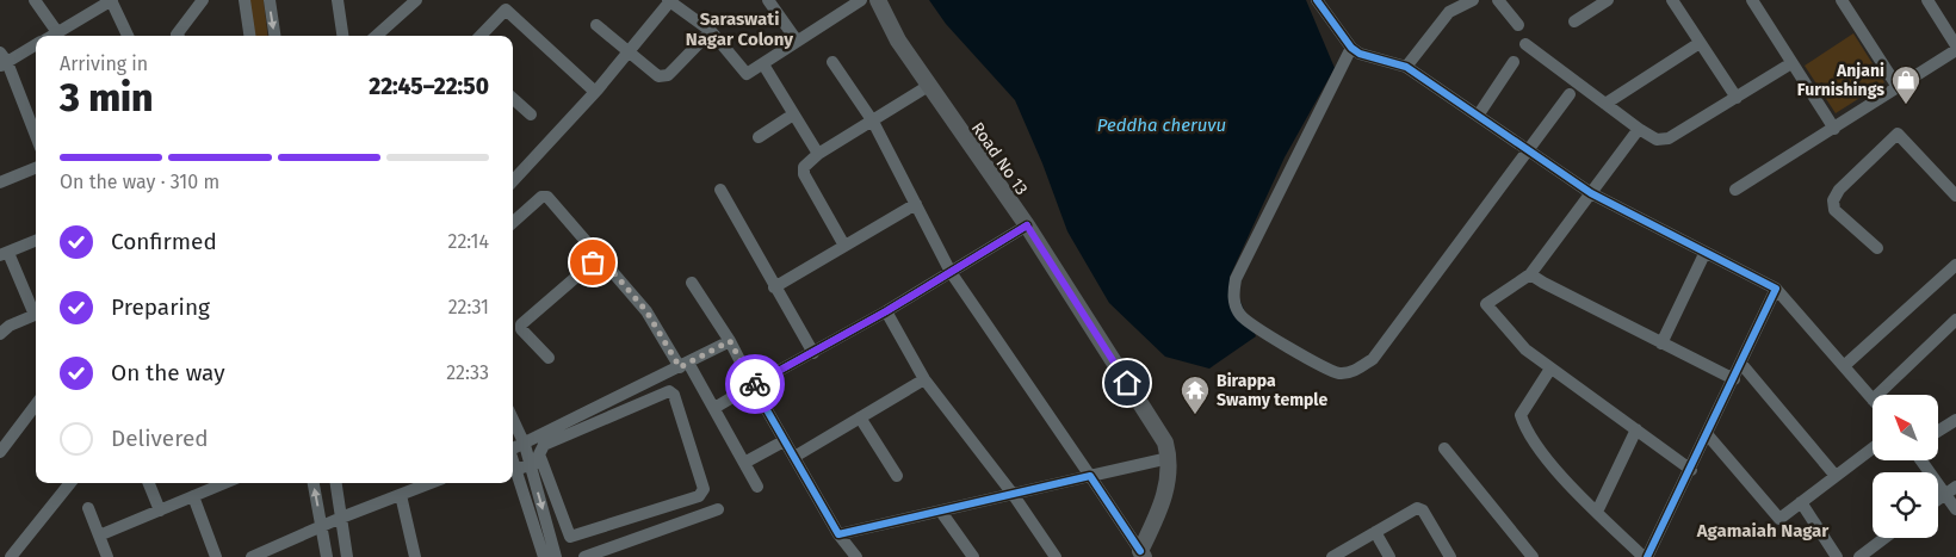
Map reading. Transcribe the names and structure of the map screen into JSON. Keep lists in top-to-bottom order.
{
  "streets": {
    "street": ["Road No 13"]
  },
  "districts": ["Saraswati Nagar Colony", "Agamaiah Nagar"],
  "water": ["Peddha cheruvu"],
  "places": {
    "shop": ["Anjani Furnishings"],
    "temple": ["Birappa Swamy temple"]
  },
  "north": "top left",
  "page": {
    "heading": ["3 min", "Arriving in", "22:45–22:50"],
    "bar": "On the way · 310 m",
    "list": [
      ["Confirmed", "22:14"],
      ["Preparing", "22:31"],
      ["On the way", "22:33"],
      "Delivered"
    ]
  }
}
